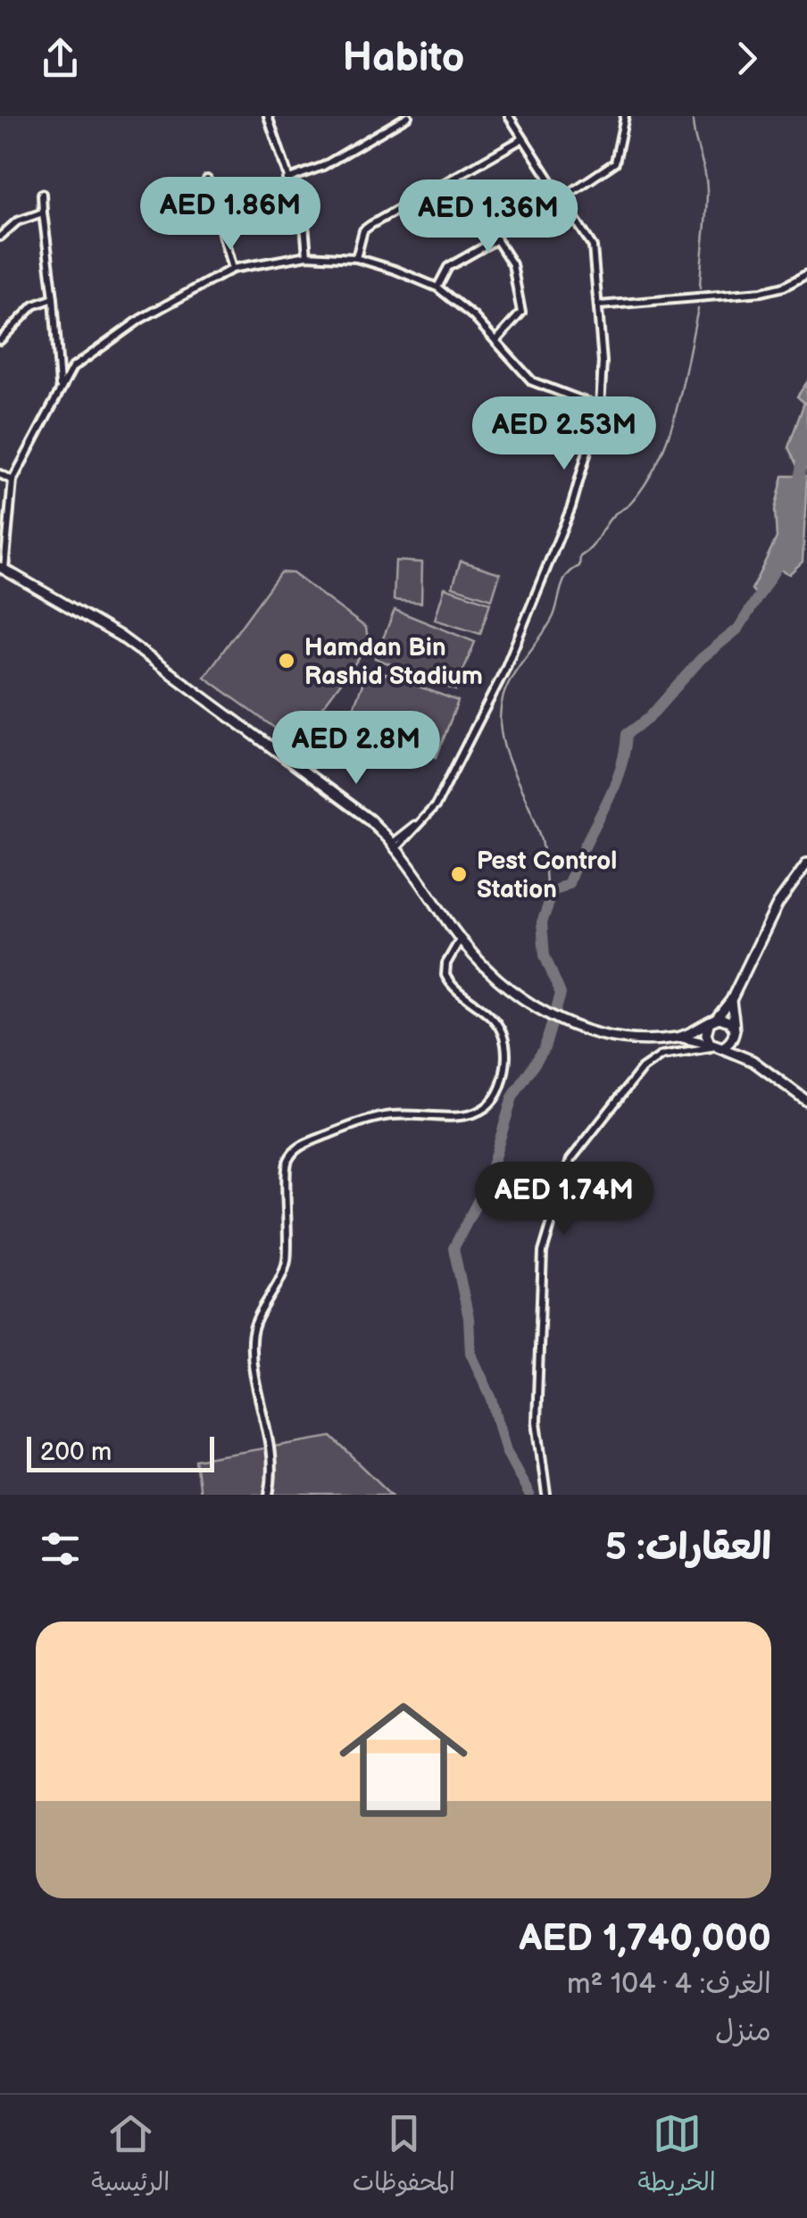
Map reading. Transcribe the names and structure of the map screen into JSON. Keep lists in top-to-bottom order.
{
  "places": ["Hamdan Bin Rashid Stadium", "Pest Control Station"],
  "scale_bar": "200 m",
  "page": {
    "header": "Habito",
    "price": [
      "AED 1.86M",
      "AED 1.36M",
      "AED 2.53M",
      "AED 2.8M",
      "AED 1.74M"
    ],
    "scale": "200 m",
    "heading": "العقارات: 5",
    "list": [
      {
        "name": "AED 1,740,000",
        "note": "الغرف: 4 · 104 m² · منزل"
      }
    ],
    "tabs": ["الخريطة", "المحفوظات", "الرئيسية"]
  }
}
